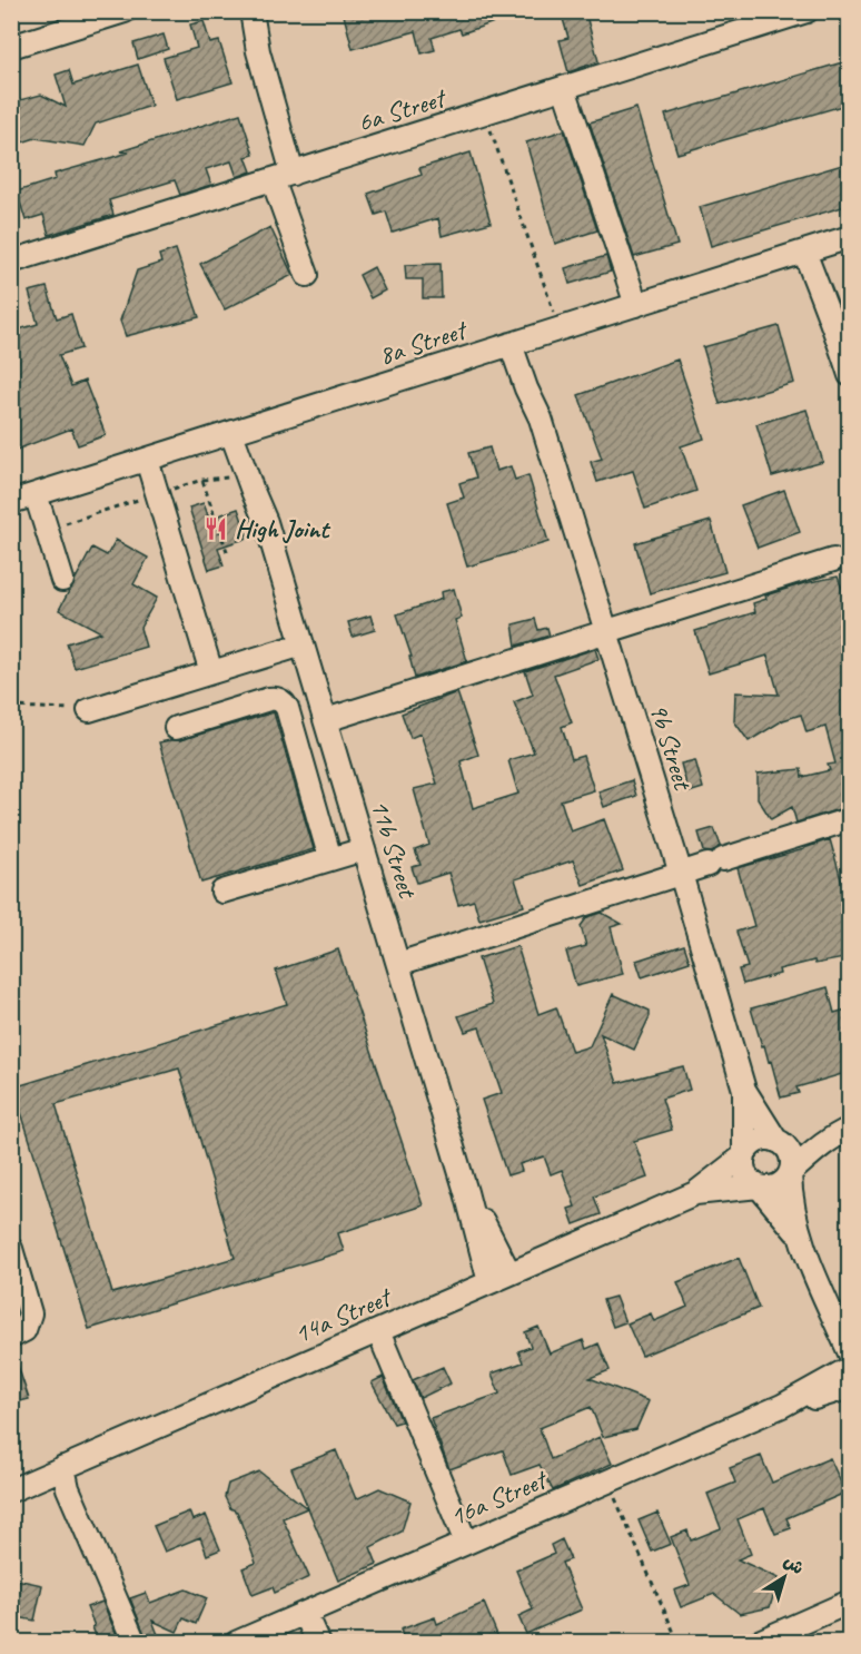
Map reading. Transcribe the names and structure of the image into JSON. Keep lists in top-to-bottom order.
{
  "streets": {
    "street": [
      "6a Street",
      "8a Street",
      "9b Street",
      "11b Street",
      "14a Street",
      "16a Street"
    ]
  },
  "crossings": [
    ["8a Street", "9b Street"],
    ["8a Street", "11b Street"],
    ["9b Street", "14a Street"],
    ["11b Street", "14a Street"]
  ],
  "places": {
    "restaurant": ["High Joint"]
  },
  "north": "top right"
}
